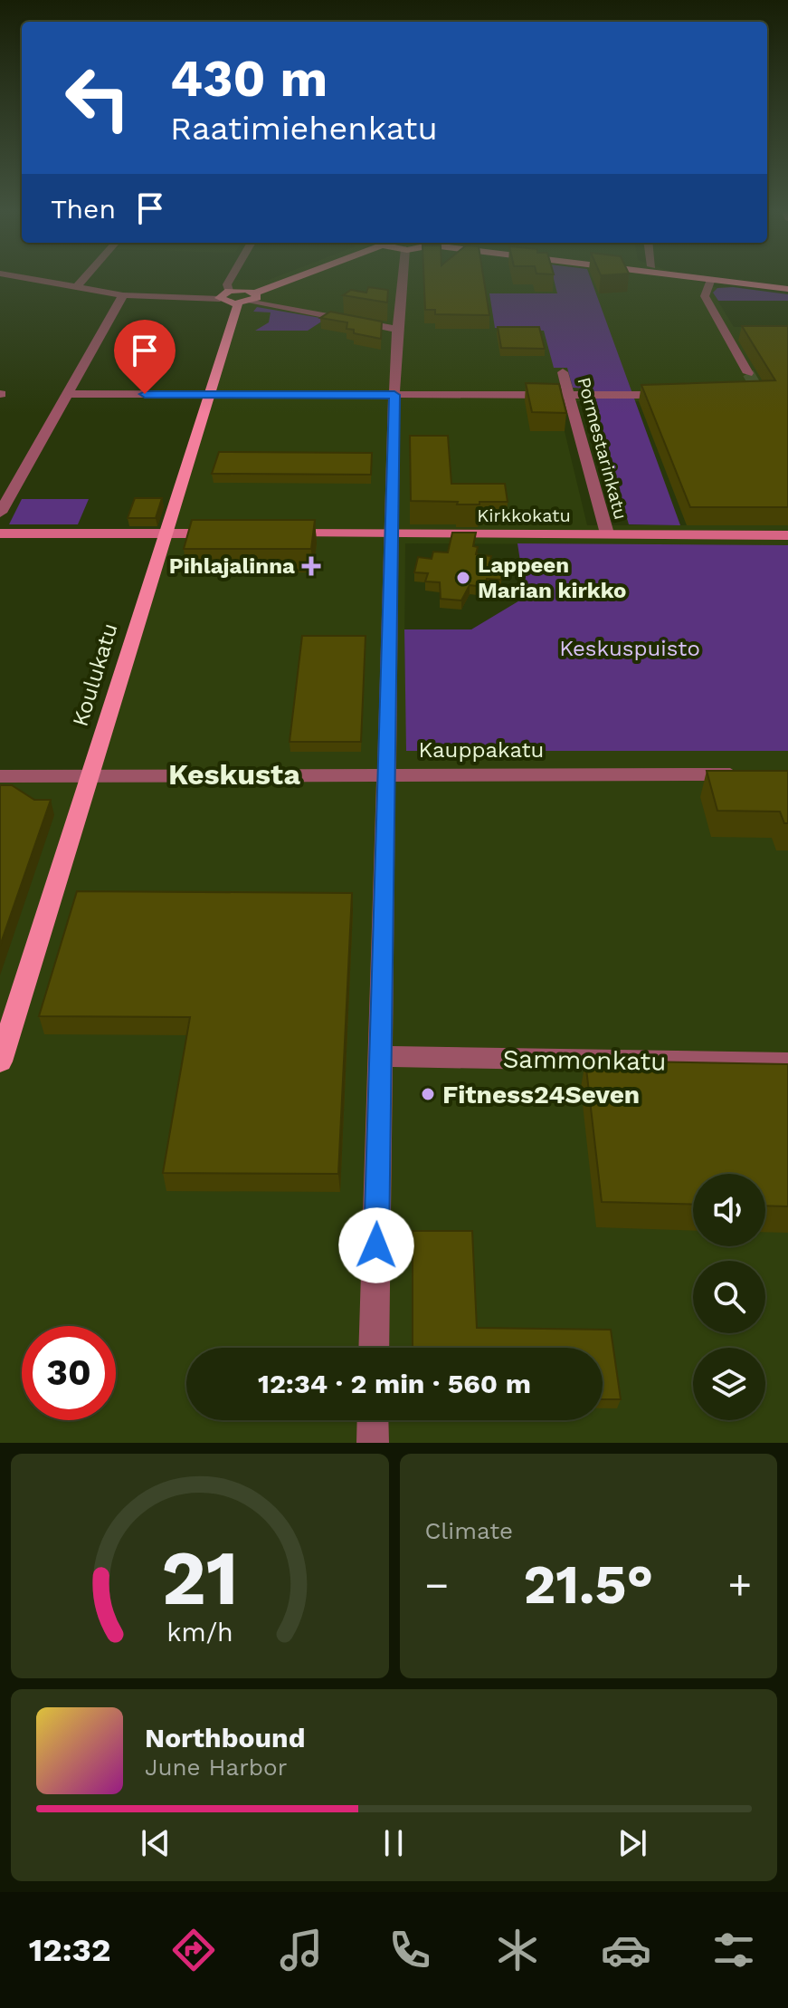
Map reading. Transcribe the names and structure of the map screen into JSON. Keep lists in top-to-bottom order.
{
  "streets": {
    "main road": ["Koulukatu"],
    "street": [
      "Pormestarinkatu",
      "Kirkkokatu",
      "Kauppakatu",
      "Sammonkatu"
    ]
  },
  "crossings": [
    ["Pormestarinkatu", "Kirkkokatu"],
    ["Koulukatu", "Kauppakatu"]
  ],
  "districts": ["Keskusta"],
  "parks": ["Keskuspuisto"],
  "places": {
    "health": ["Pihlajalinna"],
    "other": ["Lappeen Marian kirkko", "Fitness24Seven"]
  },
  "page": {
    "turn": ["430 m", "Raatimiehenkatu"],
    "then": "Then",
    "limit": "30",
    "trip": "12:34 · 2 min · 560 m",
    "tile": "Climate",
    "heat": ["−", "21.5°", "+"],
    "song": ["Northbound", "June Harbor"],
    "tabs": "12:32",
    "gauge": ["21", "km/h"]
  }
}
